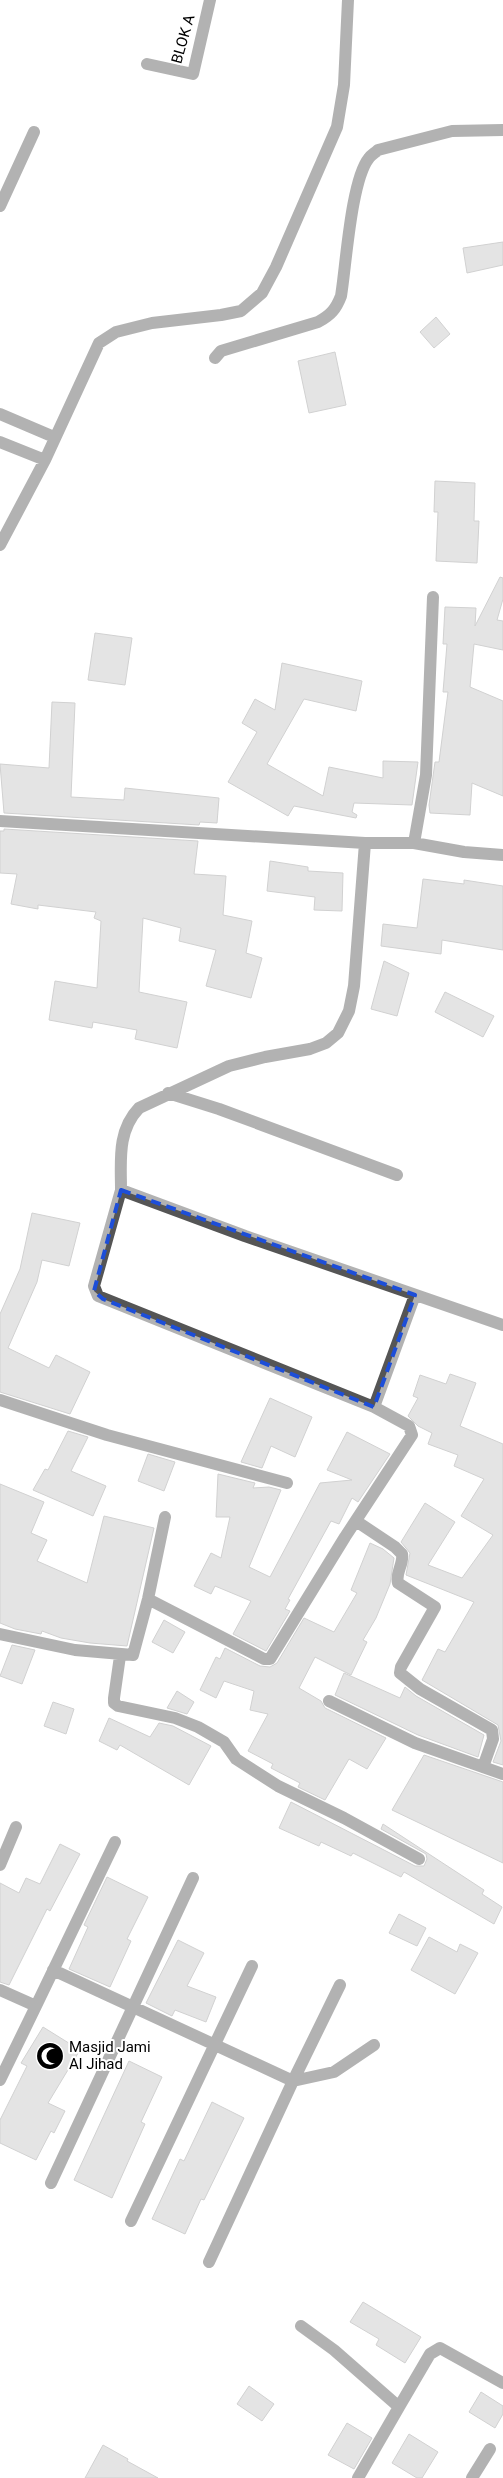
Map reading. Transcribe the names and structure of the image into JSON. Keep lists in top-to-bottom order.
{
  "streets": {
    "street": ["BLOK A"]
  },
  "places": {
    "mosque": ["Masjid Jami Al Jihad"]
  }
}
